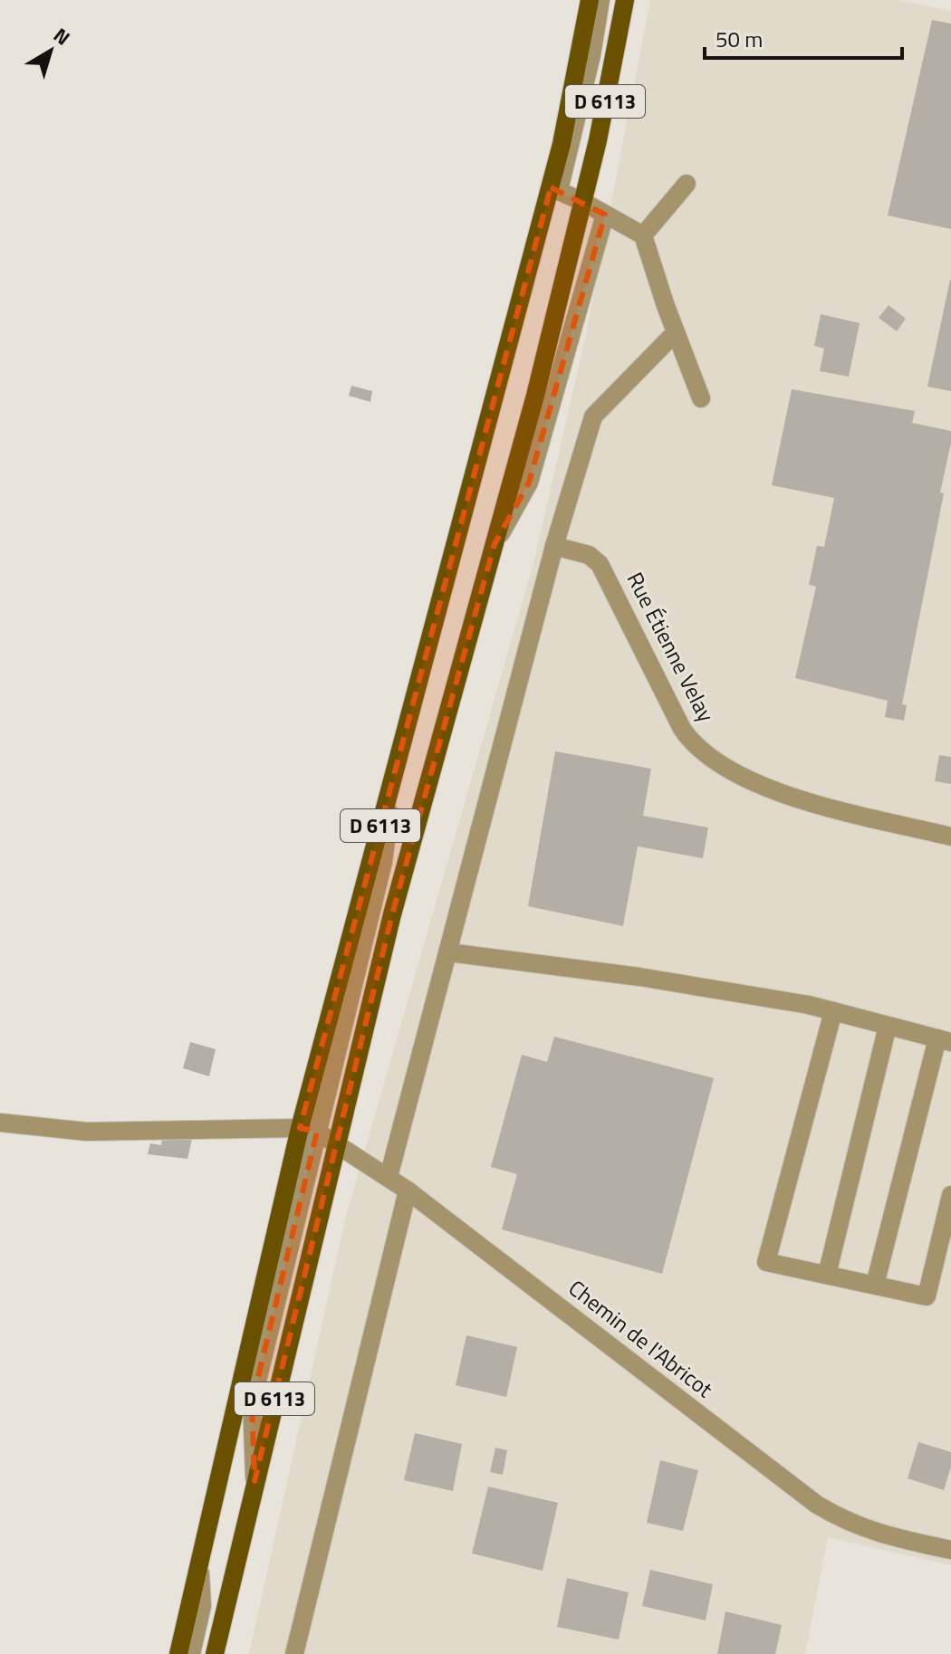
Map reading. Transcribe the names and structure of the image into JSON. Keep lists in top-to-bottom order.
{
  "streets": {
    "main road": ["D 6113"],
    "street": ["Rue Étienne Velay", "Chemin de l'Abricot"]
  },
  "crossings": [
    ["D 6113", "Chemin de l'Abricot"]
  ],
  "scale_bar": "50 m",
  "north": "top right"
}
